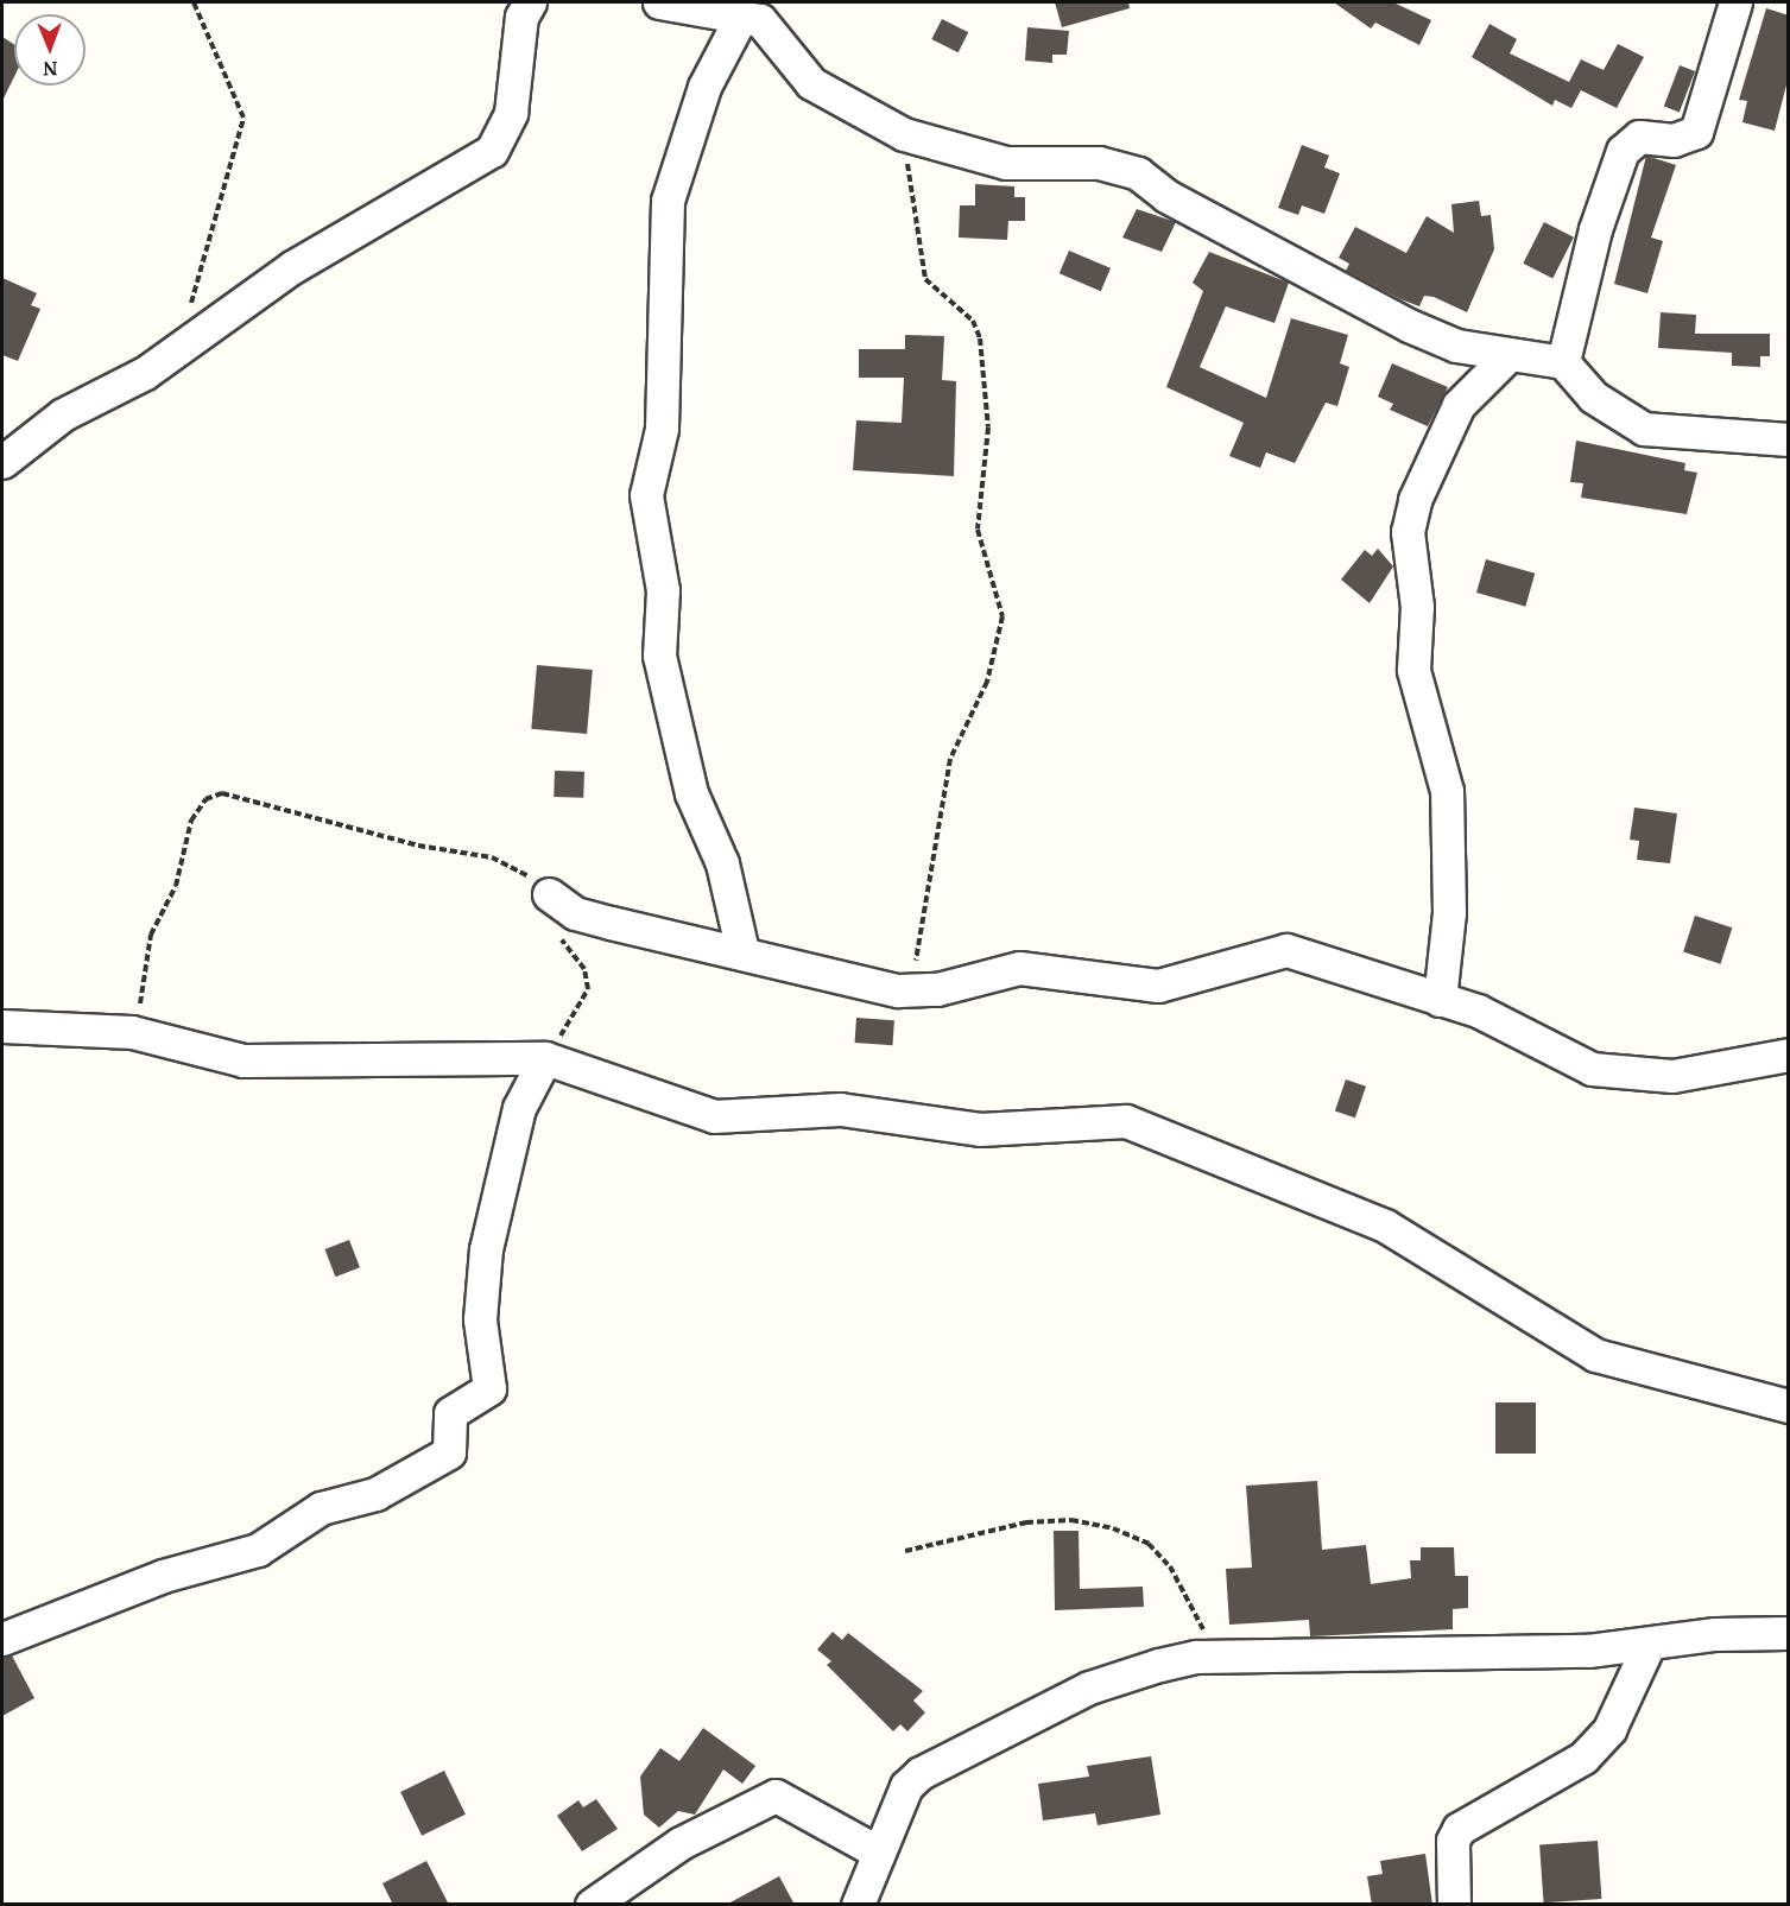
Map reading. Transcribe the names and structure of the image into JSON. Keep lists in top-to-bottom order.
{
  "north": "bottom"
}
